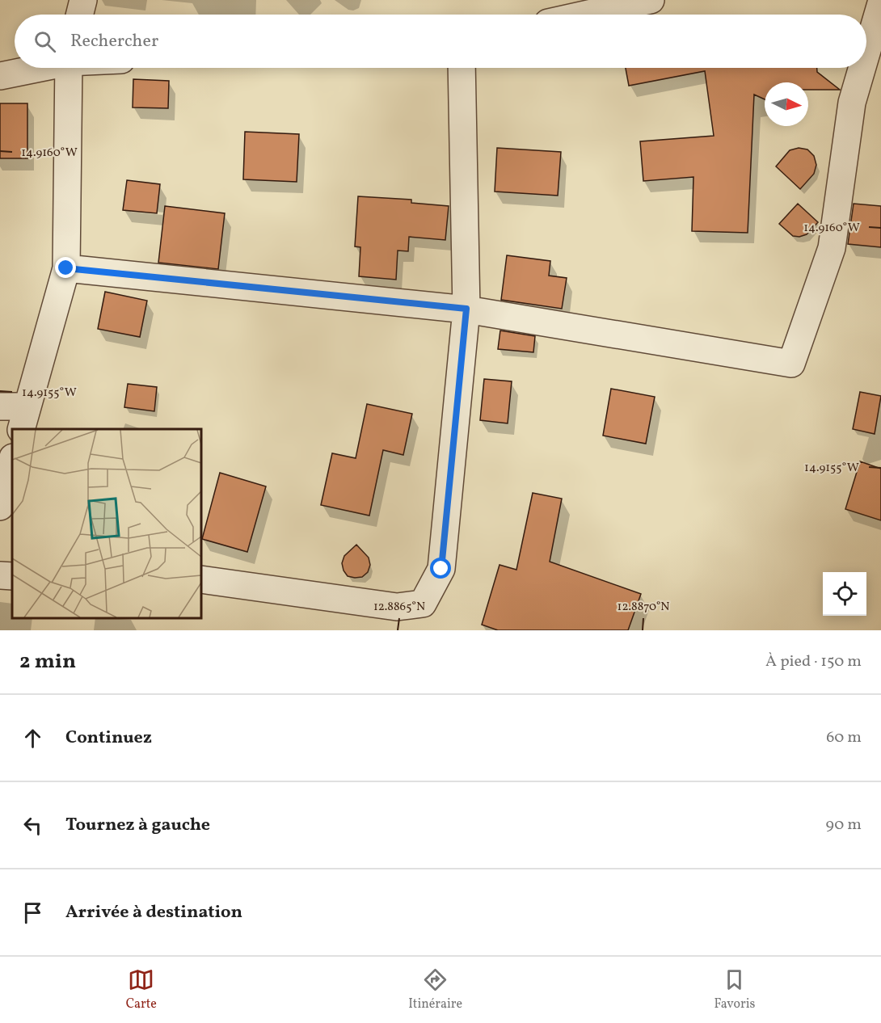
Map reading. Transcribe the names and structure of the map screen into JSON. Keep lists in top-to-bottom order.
{
  "north": "right",
  "page": {
    "search": "Rechercher",
    "heading": ["2 min", "À pied · 150 m"],
    "list": [
      ["Continuez", "60 m"],
      ["Tournez à gauche", "90 m"],
      "Arrivée à destination"
    ],
    "nav": ["Carte", "Itinéraire", "Favoris"]
  },
  "coordinates": [
    "14.9160°W",
    "14.9155°W",
    "12.8865°N",
    "12.8870°N"
  ]
}
